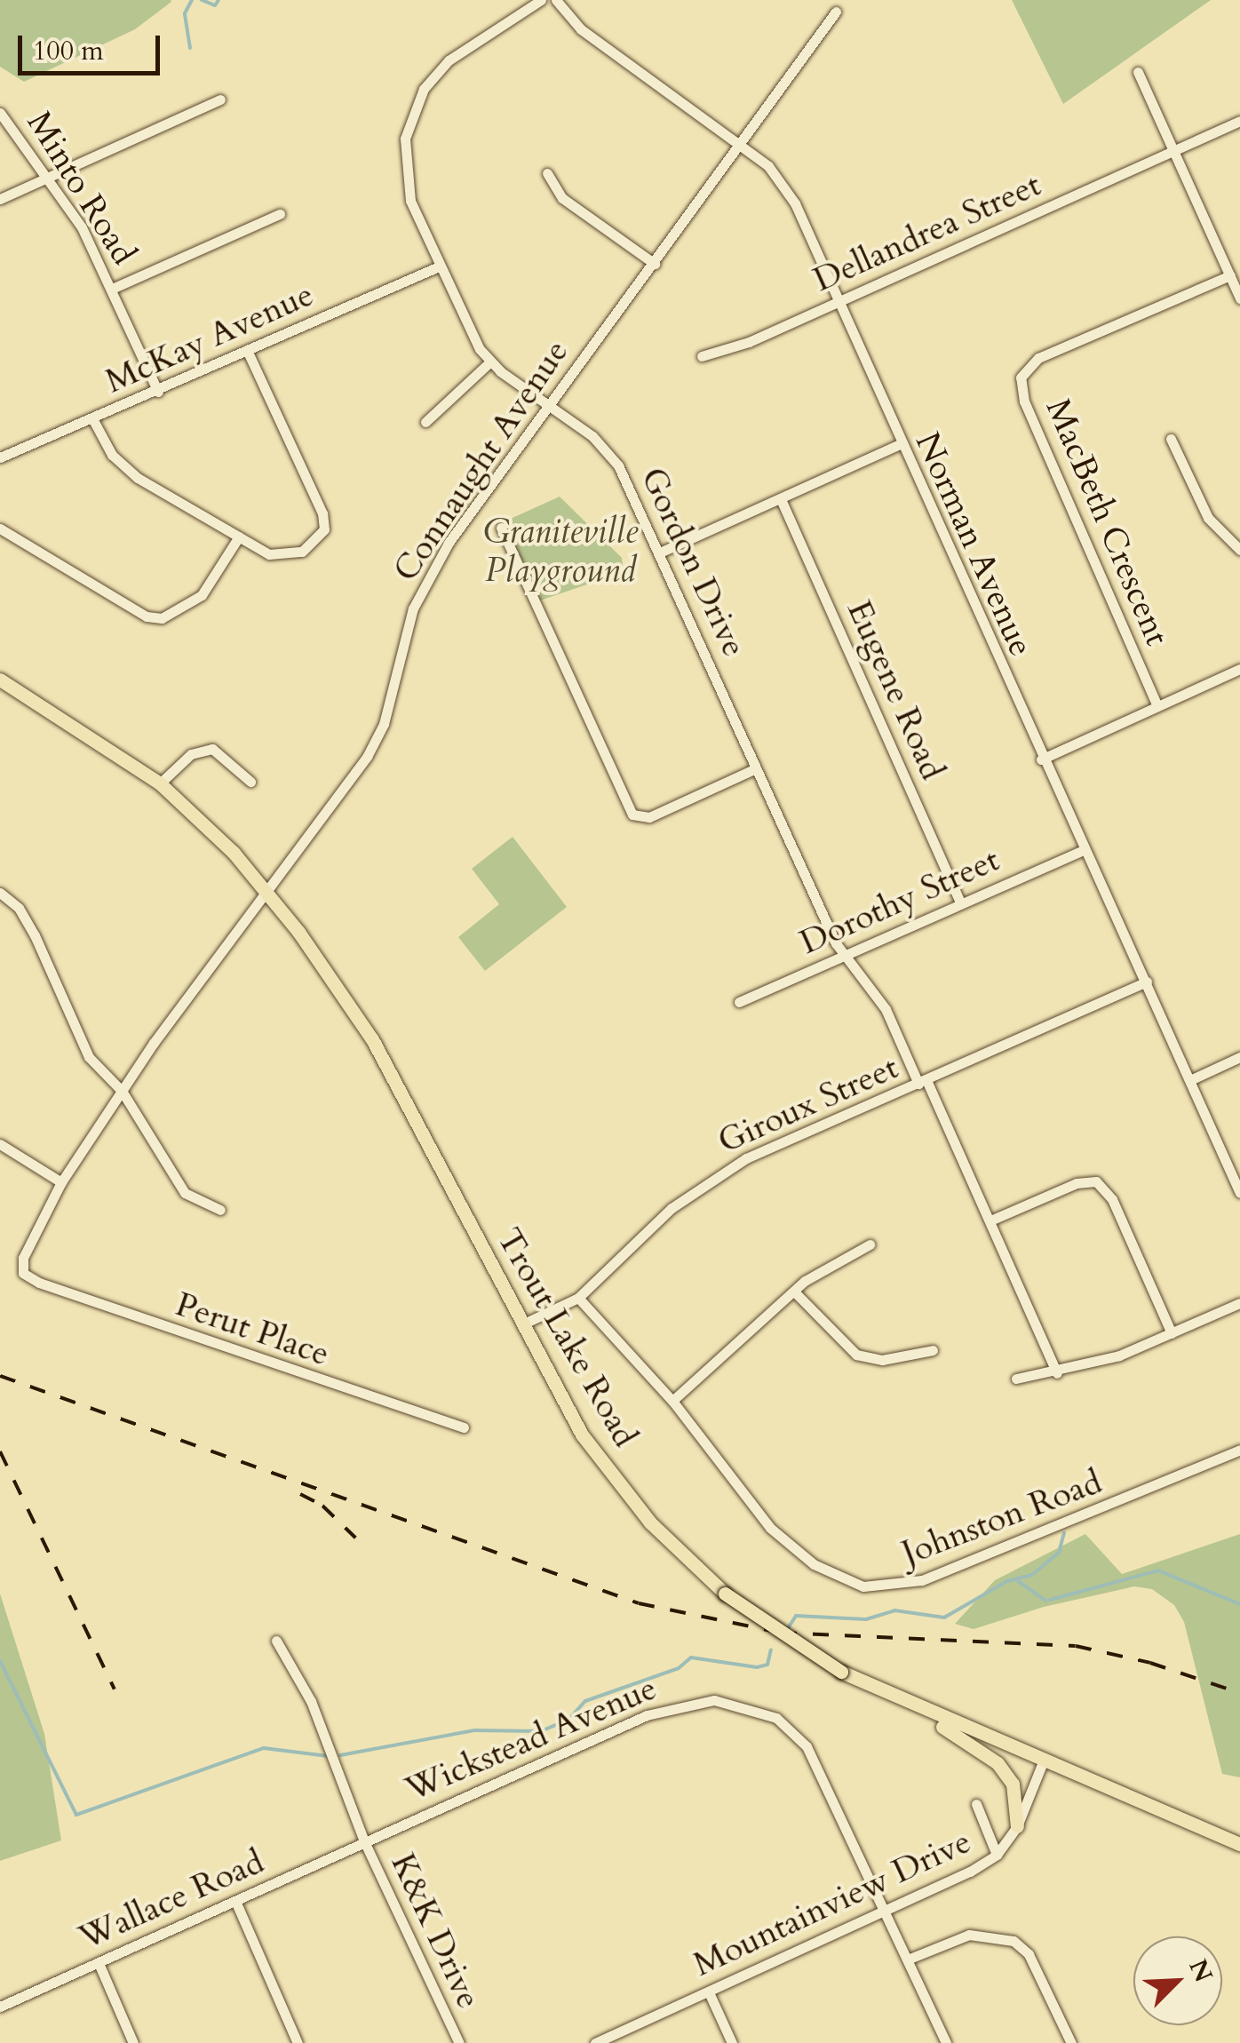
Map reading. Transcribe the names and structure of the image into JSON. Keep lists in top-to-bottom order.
{
  "streets": {
    "main road": ["Trout Lake Road"],
    "street": [
      "Minto Road",
      "Dellandrea Street",
      "McKay Avenue",
      "Connaught Avenue",
      "MacBeth Crescent",
      "Norman Avenue",
      "Gordon Drive",
      "Eugene Road",
      "Dorothy Street",
      "Giroux Street",
      "Perut Place",
      "Johnston Road",
      "Wickstead Avenue",
      "Wallace Road",
      "Mountainview Drive",
      "K&K Drive"
    ]
  },
  "crossings": [
    ["Minto Road", "McKay Avenue"],
    ["Dellandrea Street", "Norman Avenue"],
    ["McKay Avenue", "Gordon Drive"],
    ["Connaught Avenue", "Norman Avenue"],
    ["Connaught Avenue", "Gordon Drive"],
    ["Connaught Avenue", "Perut Place"],
    ["Connaught Avenue", "Trout Lake Road"],
    ["Norman Avenue", "Dorothy Street"],
    ["Norman Avenue", "Giroux Street"],
    ["Gordon Drive", "Dorothy Street"],
    ["Gordon Drive", "Giroux Street"],
    ["Eugene Road", "Dorothy Street"],
    ["Giroux Street", "Trout Lake Road"],
    ["Giroux Street", "Johnston Road"],
    ["Trout Lake Road", "Mountainview Drive"],
    ["Wickstead Avenue", "Wallace Road"],
    ["Wickstead Avenue", "Mountainview Drive"],
    ["Wickstead Avenue", "K&K Drive"],
    ["Wallace Road", "K&K Drive"]
  ],
  "parks": ["Graniteville Playground"],
  "scale_bar": "100 m",
  "north": "top right"
}
